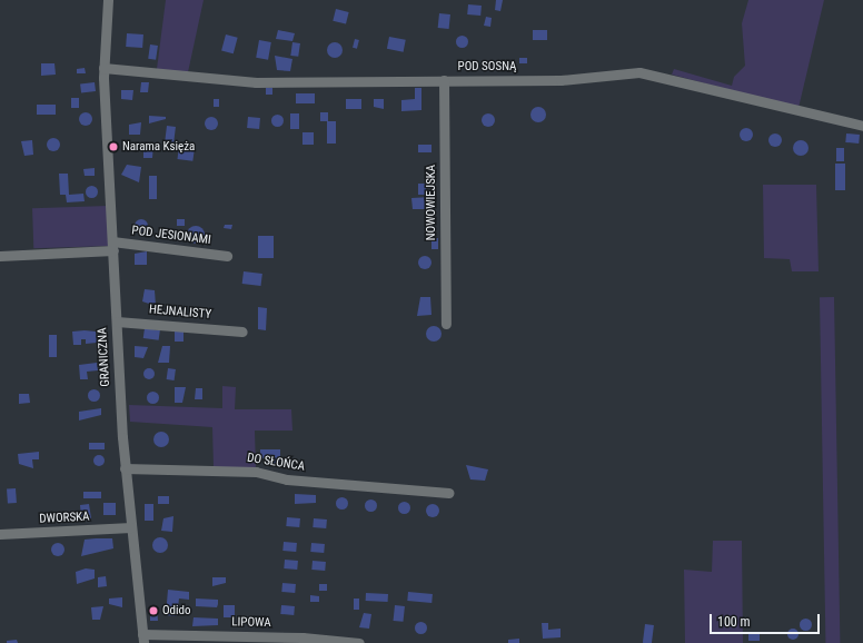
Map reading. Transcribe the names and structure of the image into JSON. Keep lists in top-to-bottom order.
{
  "streets": {
    "street": [
      "POD SOSNĄ",
      "NOWOWIEJSKA",
      "POD JESIONAMI",
      "HEJNALISTY",
      "GRANICZNA",
      "DO SŁOŃCA",
      "DWORSKA",
      "LIPOWA"
    ]
  },
  "crossings": [
    ["POD SOSNĄ", "NOWOWIEJSKA"],
    ["POD SOSNĄ", "GRANICZNA"],
    ["POD JESIONAMI", "GRANICZNA"],
    ["HEJNALISTY", "GRANICZNA"],
    ["GRANICZNA", "DO SŁOŃCA"],
    ["GRANICZNA", "DWORSKA"],
    ["GRANICZNA", "LIPOWA"]
  ],
  "places": ["Narama Księża", "Odido"],
  "scale_bar": "100 m"
}
